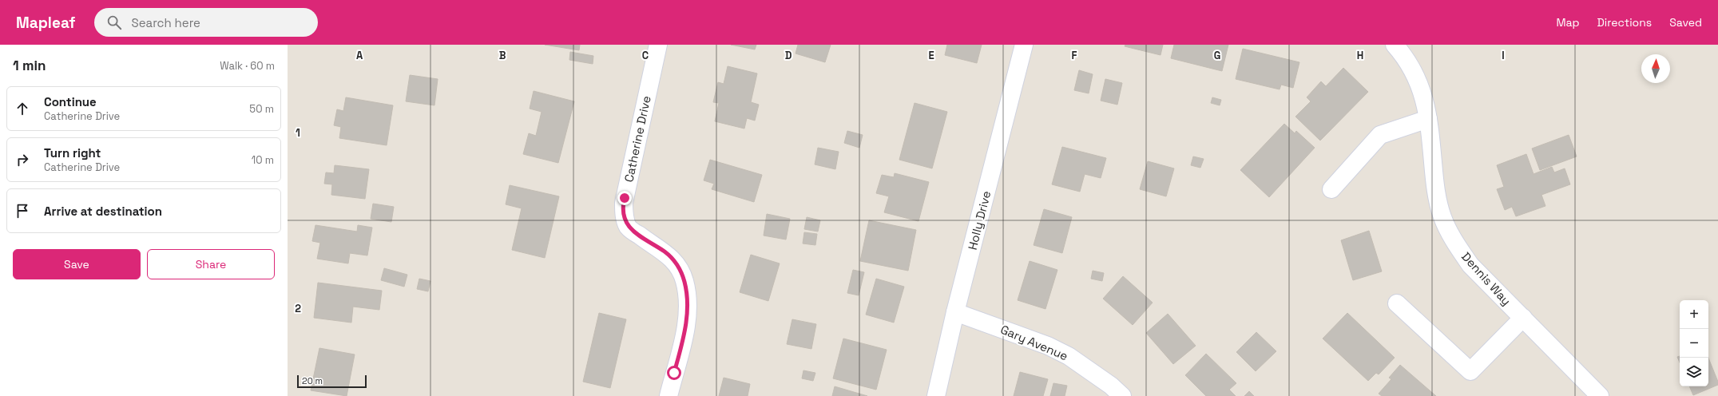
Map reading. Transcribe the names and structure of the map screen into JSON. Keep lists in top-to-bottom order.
{
  "streets": {
    "street": [
      "Catherine Drive",
      "Holly Drive",
      "Dennis Way",
      "Gary Avenue"
    ]
  },
  "crossings": [
    ["Holly Drive", "Gary Avenue"]
  ],
  "scale_bar": "20 m",
  "north": "top",
  "page": {
    "header": "Mapleaf",
    "search": "Search here",
    "nav": ["Map", "Directions", "Saved"],
    "heading": ["1 min", "Walk · 60 m"],
    "list": [
      ["Continue", "Catherine Drive", "50 m"],
      ["Turn right", "Catherine Drive", "10 m"],
      "Arrive at destination"
    ],
    "buttons": ["Save", "Share"],
    "map_buttons": ["+", "−"],
    "scale": "20 m"
  },
  "grid": {
    "columns": [
      "A",
      "B",
      "C",
      "D",
      "E",
      "F",
      "G",
      "H",
      "I"
    ],
    "rows": ["1", "2"]
  }
}
